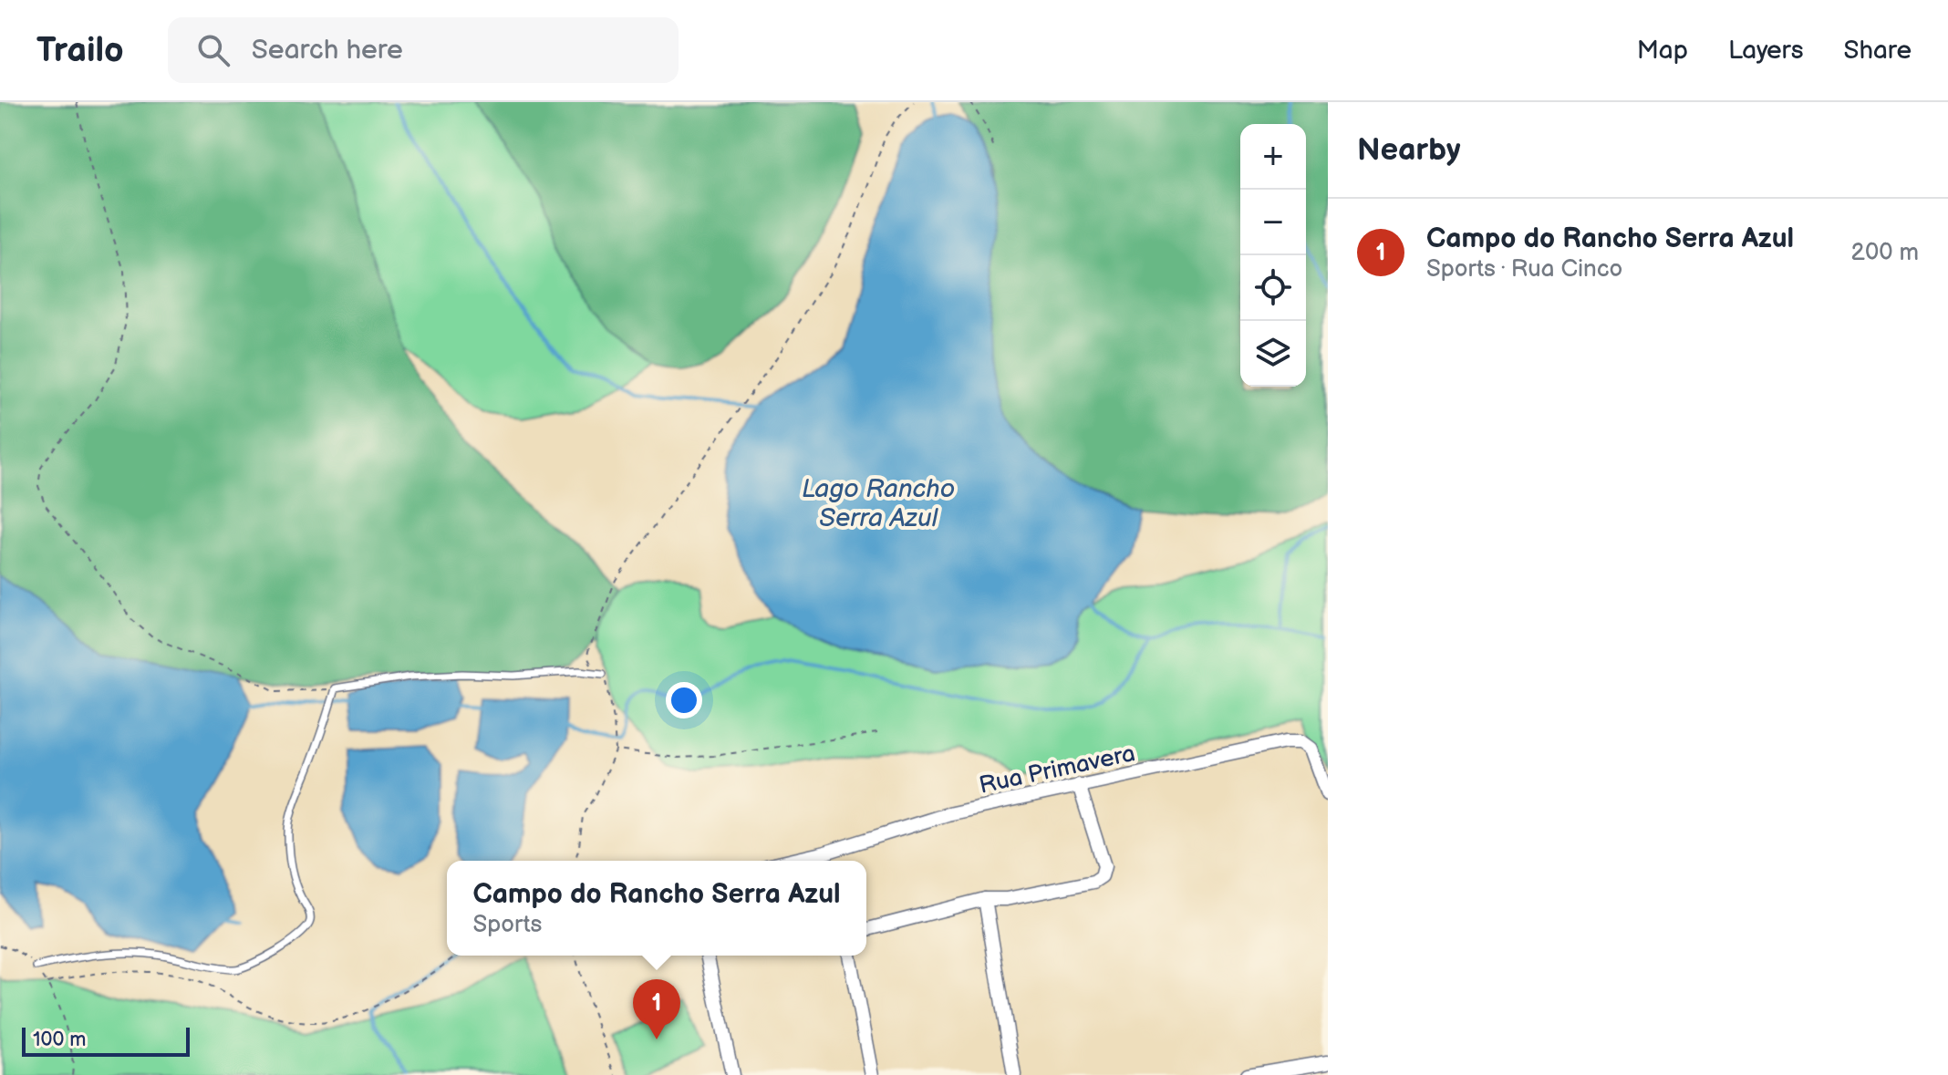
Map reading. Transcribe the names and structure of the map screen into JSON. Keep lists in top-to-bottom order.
{
  "streets": {
    "street": ["Rua Primavera"]
  },
  "water": ["Lago Rancho Serra Azul"],
  "scale_bar": "100 m",
  "page": {
    "header": "Trailo",
    "search": "Search here",
    "nav": ["Map", "Layers", "Share"],
    "heading": "Nearby",
    "map_buttons": ["+", "−"],
    "list": [
      {
        "mark": "1",
        "name": "Campo do Rancho Serra Azul",
        "note": "Sports · Rua Cinco",
        "value": "200 m"
      }
    ],
    "popup": ["Campo do Rancho Serra Azul", "Sports"],
    "pins": "1",
    "scale": "100 m"
  }
}
